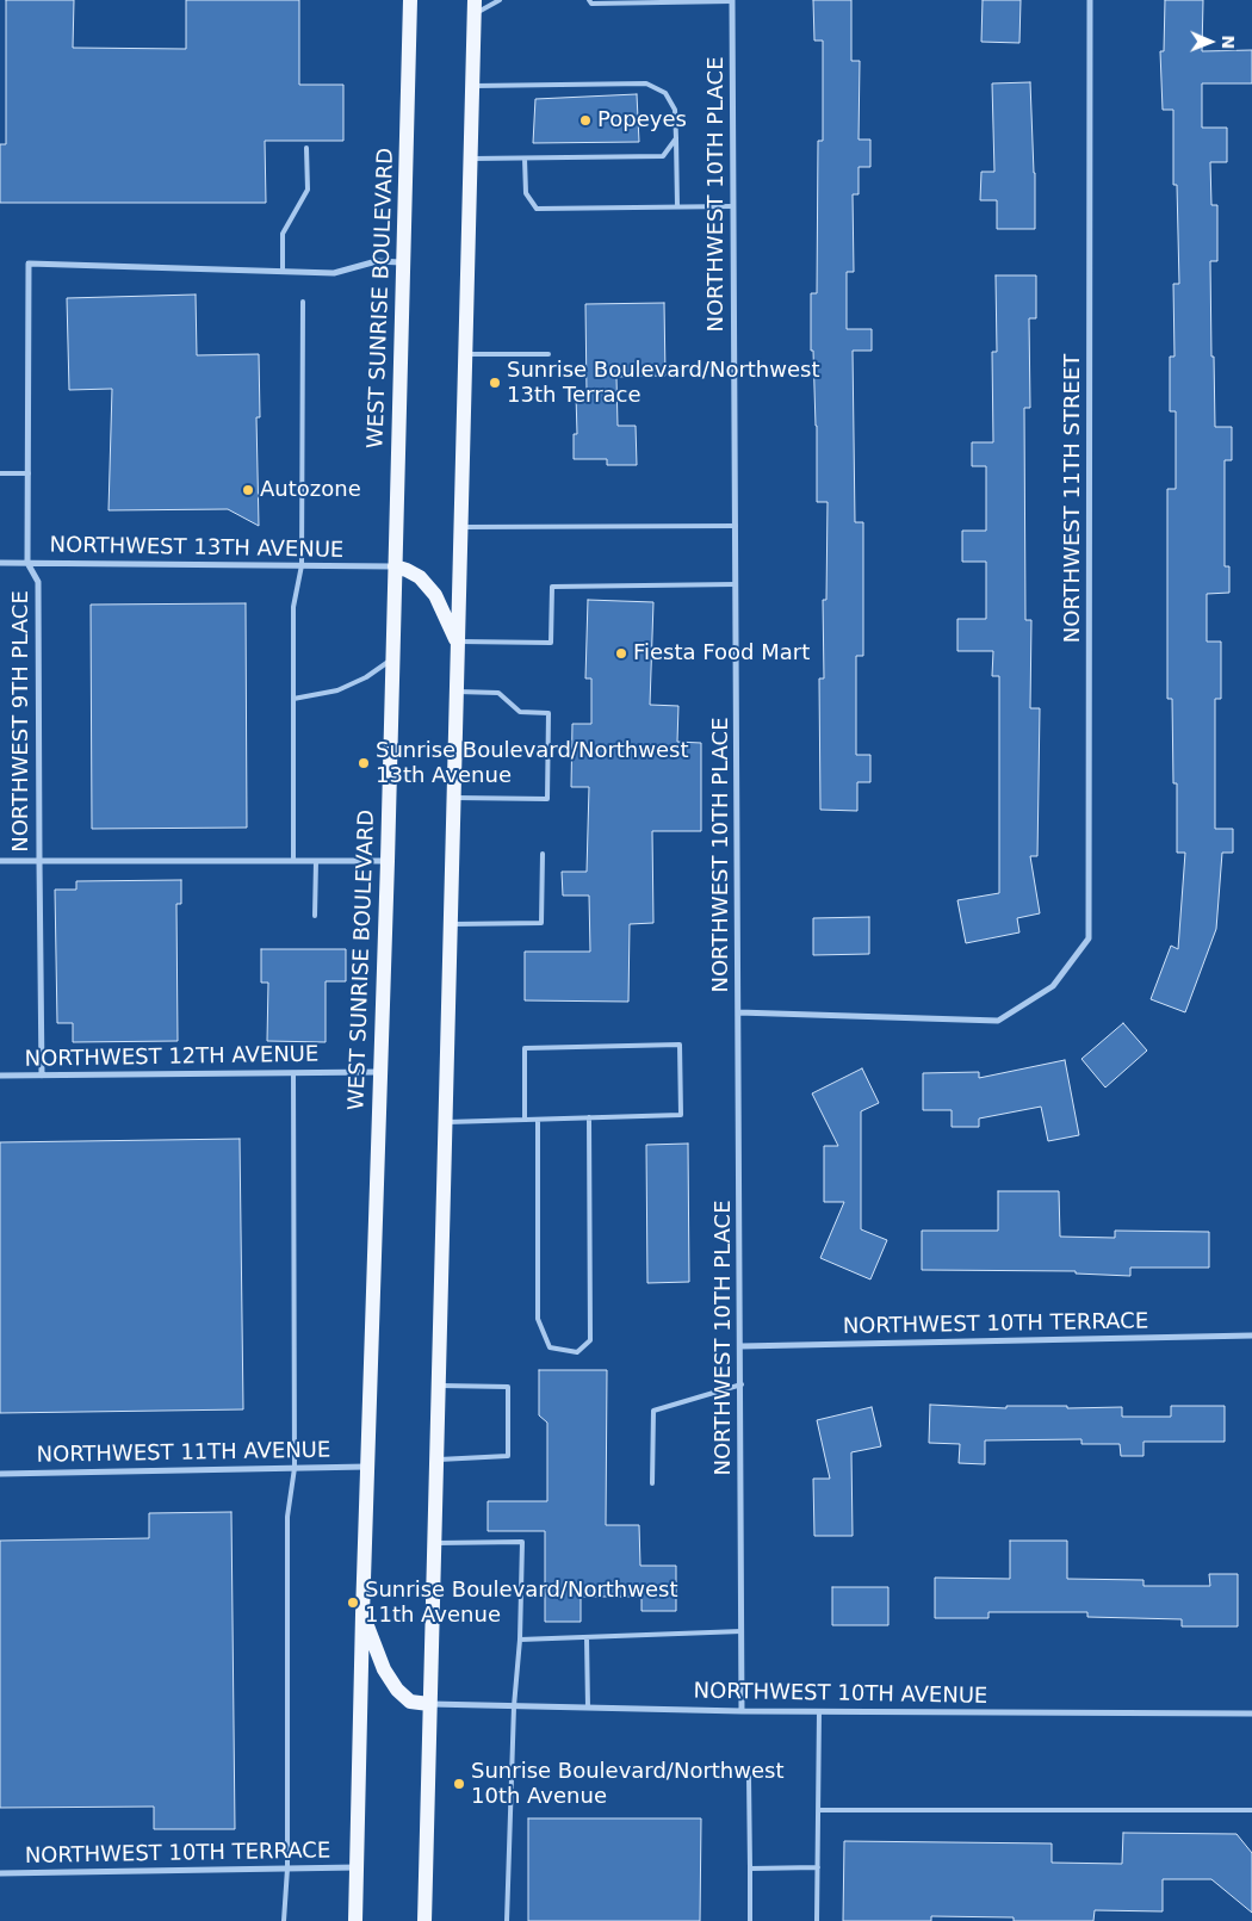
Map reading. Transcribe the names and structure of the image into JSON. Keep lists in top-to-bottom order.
{
  "streets": {
    "main road": ["WEST SUNRISE BOULEVARD"],
    "street": [
      "NORTHWEST 10TH PLACE",
      "NORTHWEST 11TH STREET",
      "NORTHWEST 13TH AVENUE",
      "NORTHWEST 9TH PLACE",
      "NORTHWEST 12TH AVENUE",
      "NORTHWEST 10TH TERRACE",
      "NORTHWEST 11TH AVENUE",
      "NORTHWEST 10TH AVENUE"
    ]
  },
  "crossings": [
    ["NORTHWEST 10TH PLACE", "NORTHWEST 11TH STREET"],
    ["NORTHWEST 10TH PLACE", "NORTHWEST 10TH TERRACE"],
    ["NORTHWEST 10TH PLACE", "NORTHWEST 10TH AVENUE"],
    ["WEST SUNRISE BOULEVARD", "NORTHWEST 13TH AVENUE"],
    ["WEST SUNRISE BOULEVARD", "NORTHWEST 12TH AVENUE"],
    ["WEST SUNRISE BOULEVARD", "NORTHWEST 10TH TERRACE"],
    ["WEST SUNRISE BOULEVARD", "NORTHWEST 11TH AVENUE"],
    ["NORTHWEST 13TH AVENUE", "NORTHWEST 9TH PLACE"],
    ["NORTHWEST 9TH PLACE", "NORTHWEST 12TH AVENUE"]
  ],
  "places": [
    "Popeyes",
    "Sunrise Boulevard/Northwest 13th Terrace",
    "Autozone",
    "Fiesta Food Mart",
    "Sunrise Boulevard/Northwest 13th Avenue",
    "Sunrise Boulevard/Northwest 11th Avenue",
    "Sunrise Boulevard/Northwest 10th Avenue"
  ],
  "north": "right"
}
